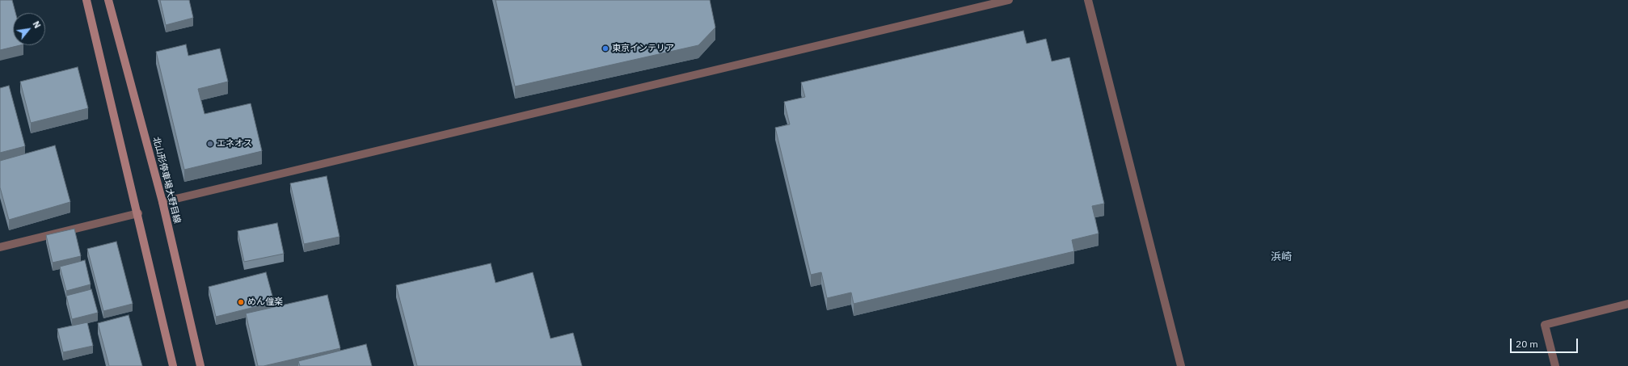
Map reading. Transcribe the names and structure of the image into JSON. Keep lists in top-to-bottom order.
{
  "streets": {
    "main road": ["北山形停車場大野目線"]
  },
  "districts": ["浜崎"],
  "places": ["東京インテリア", "エネオス", "めん僮楽"],
  "scale_bar": "20 m",
  "north": "top right"
}
